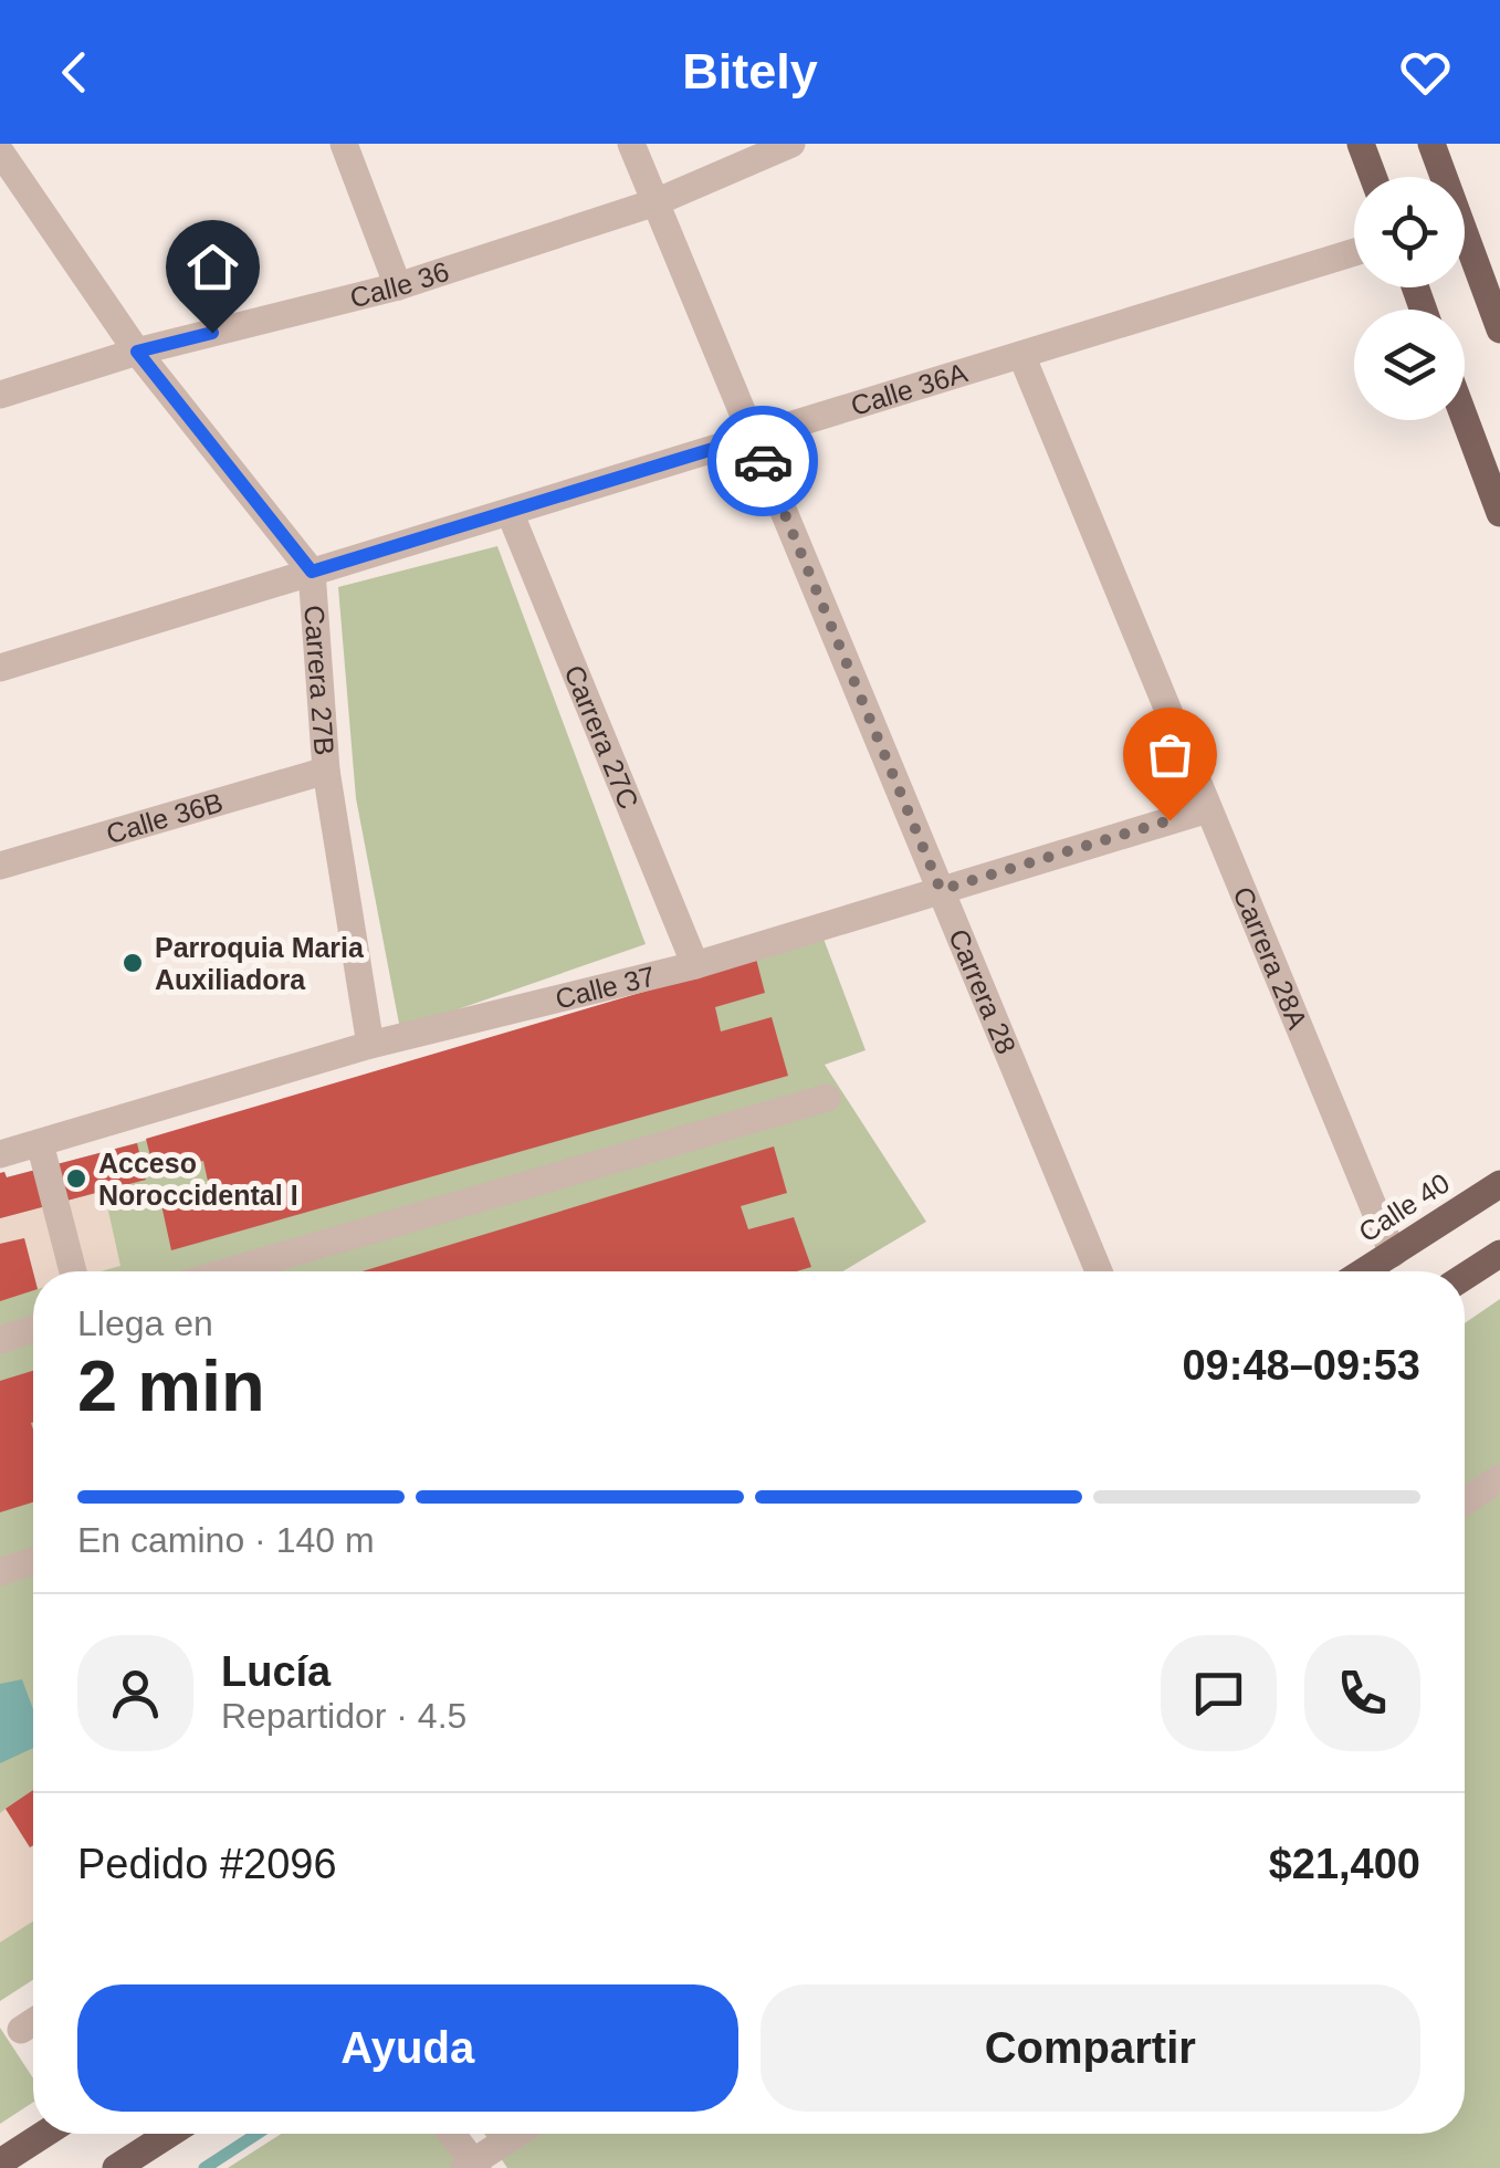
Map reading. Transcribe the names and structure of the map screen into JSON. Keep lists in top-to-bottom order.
{
  "streets": {
    "main road": ["Calle 40"],
    "street": [
      "Calle 36",
      "Calle 36A",
      "Carrera 27B",
      "Carrera 27C",
      "Calle 36B",
      "Carrera 28A",
      "Calle 37",
      "Carrera 28"
    ]
  },
  "crossings": [
    ["Calle 36", "Carrera 27B"],
    ["Calle 36", "Carrera 28"],
    ["Calle 36A", "Carrera 27B"],
    ["Calle 36A", "Carrera 27C"],
    ["Calle 36A", "Carrera 28A"],
    ["Calle 36A", "Carrera 28"],
    ["Carrera 27B", "Calle 36B"],
    ["Carrera 27B", "Calle 37"],
    ["Carrera 27C", "Calle 37"],
    ["Carrera 28A", "Calle 37"],
    ["Carrera 28A", "Calle 40"],
    ["Calle 37", "Carrera 28"]
  ],
  "places": ["Parroquia Maria Auxiliadora", "Acceso Noroccidental I"],
  "page": {
    "header": "Bitely",
    "heading": ["2 min", "Llega en", "09:48–09:53"],
    "panel": [
      "Lucía",
      "Repartidor · 4.5",
      "Pedido #2096",
      "$21,400"
    ],
    "bar": "En camino · 140 m",
    "buttons": ["Ayuda", "Compartir"]
  }
}
